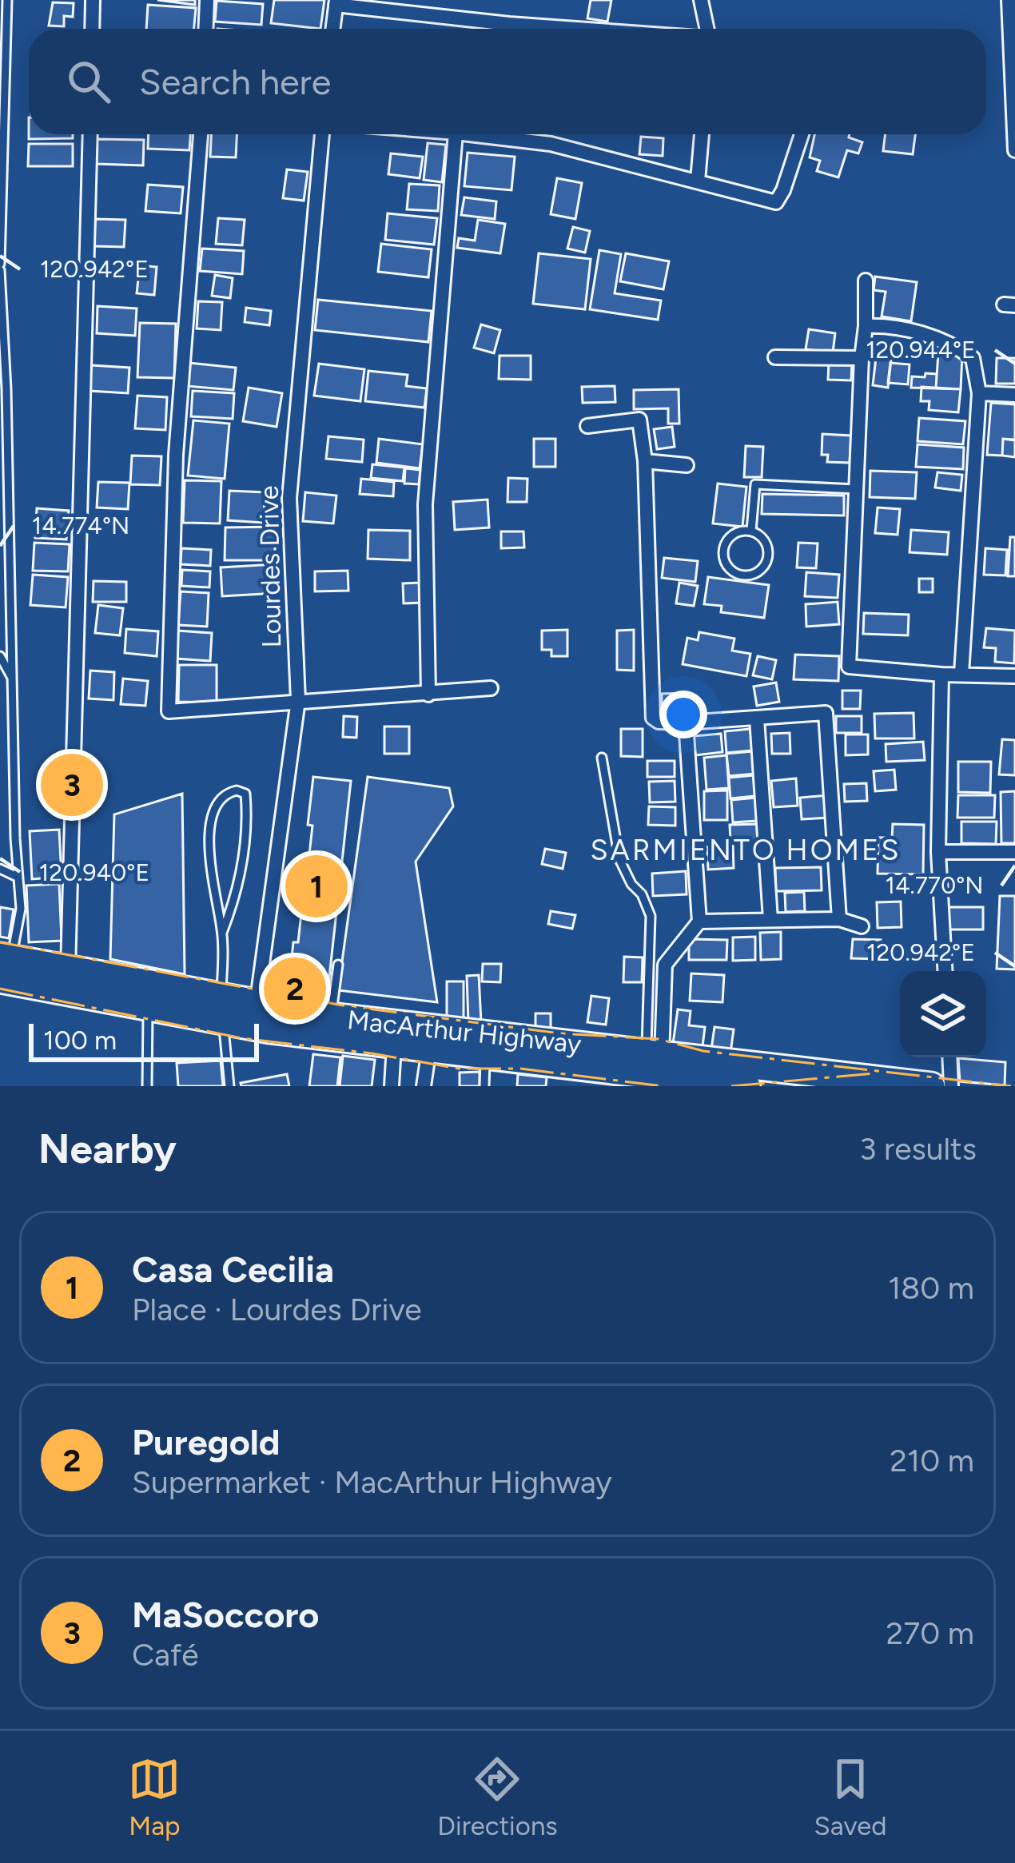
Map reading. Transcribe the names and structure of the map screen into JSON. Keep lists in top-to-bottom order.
{
  "streets": {
    "highway": ["MacArthur Highway"],
    "street": ["Lourdes Drive"]
  },
  "crossings": [
    ["Lourdes Drive", "MacArthur Highway"]
  ],
  "districts": ["SARMIENTO HOMES"],
  "scale_bar": "100 m",
  "page": {
    "search": "Search here",
    "pins": ["3", "1", "2"],
    "scale": "100 m",
    "heading": ["Nearby", "3 results"],
    "list": [
      {
        "mark": "1",
        "name": "Casa Cecilia",
        "note": "Place · Lourdes Drive",
        "value": "180 m"
      },
      {
        "mark": "2",
        "name": "Puregold",
        "note": "Supermarket · MacArthur Highway",
        "value": "210 m"
      },
      {
        "mark": "3",
        "name": "MaSoccoro",
        "note": "Café",
        "value": "270 m"
      }
    ],
    "nav": ["Map", "Directions", "Saved"]
  },
  "coordinates": [
    "120.942°E",
    "120.944°E",
    "14.774°N",
    "120.940°E",
    "14.770°N"
  ]
}
